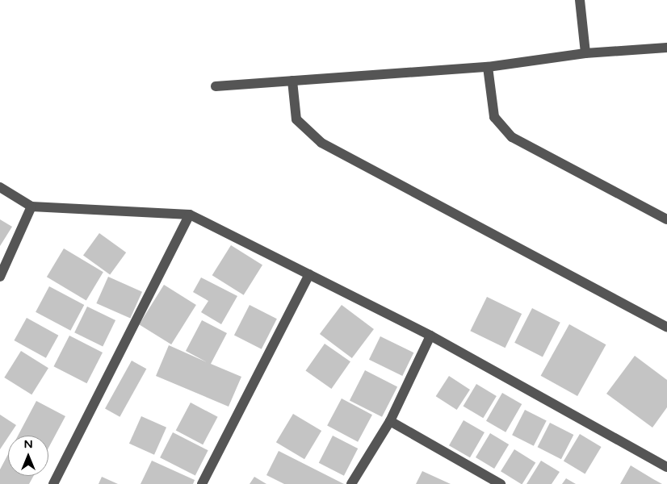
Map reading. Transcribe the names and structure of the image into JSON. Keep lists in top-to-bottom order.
{
  "north": "top"
}
